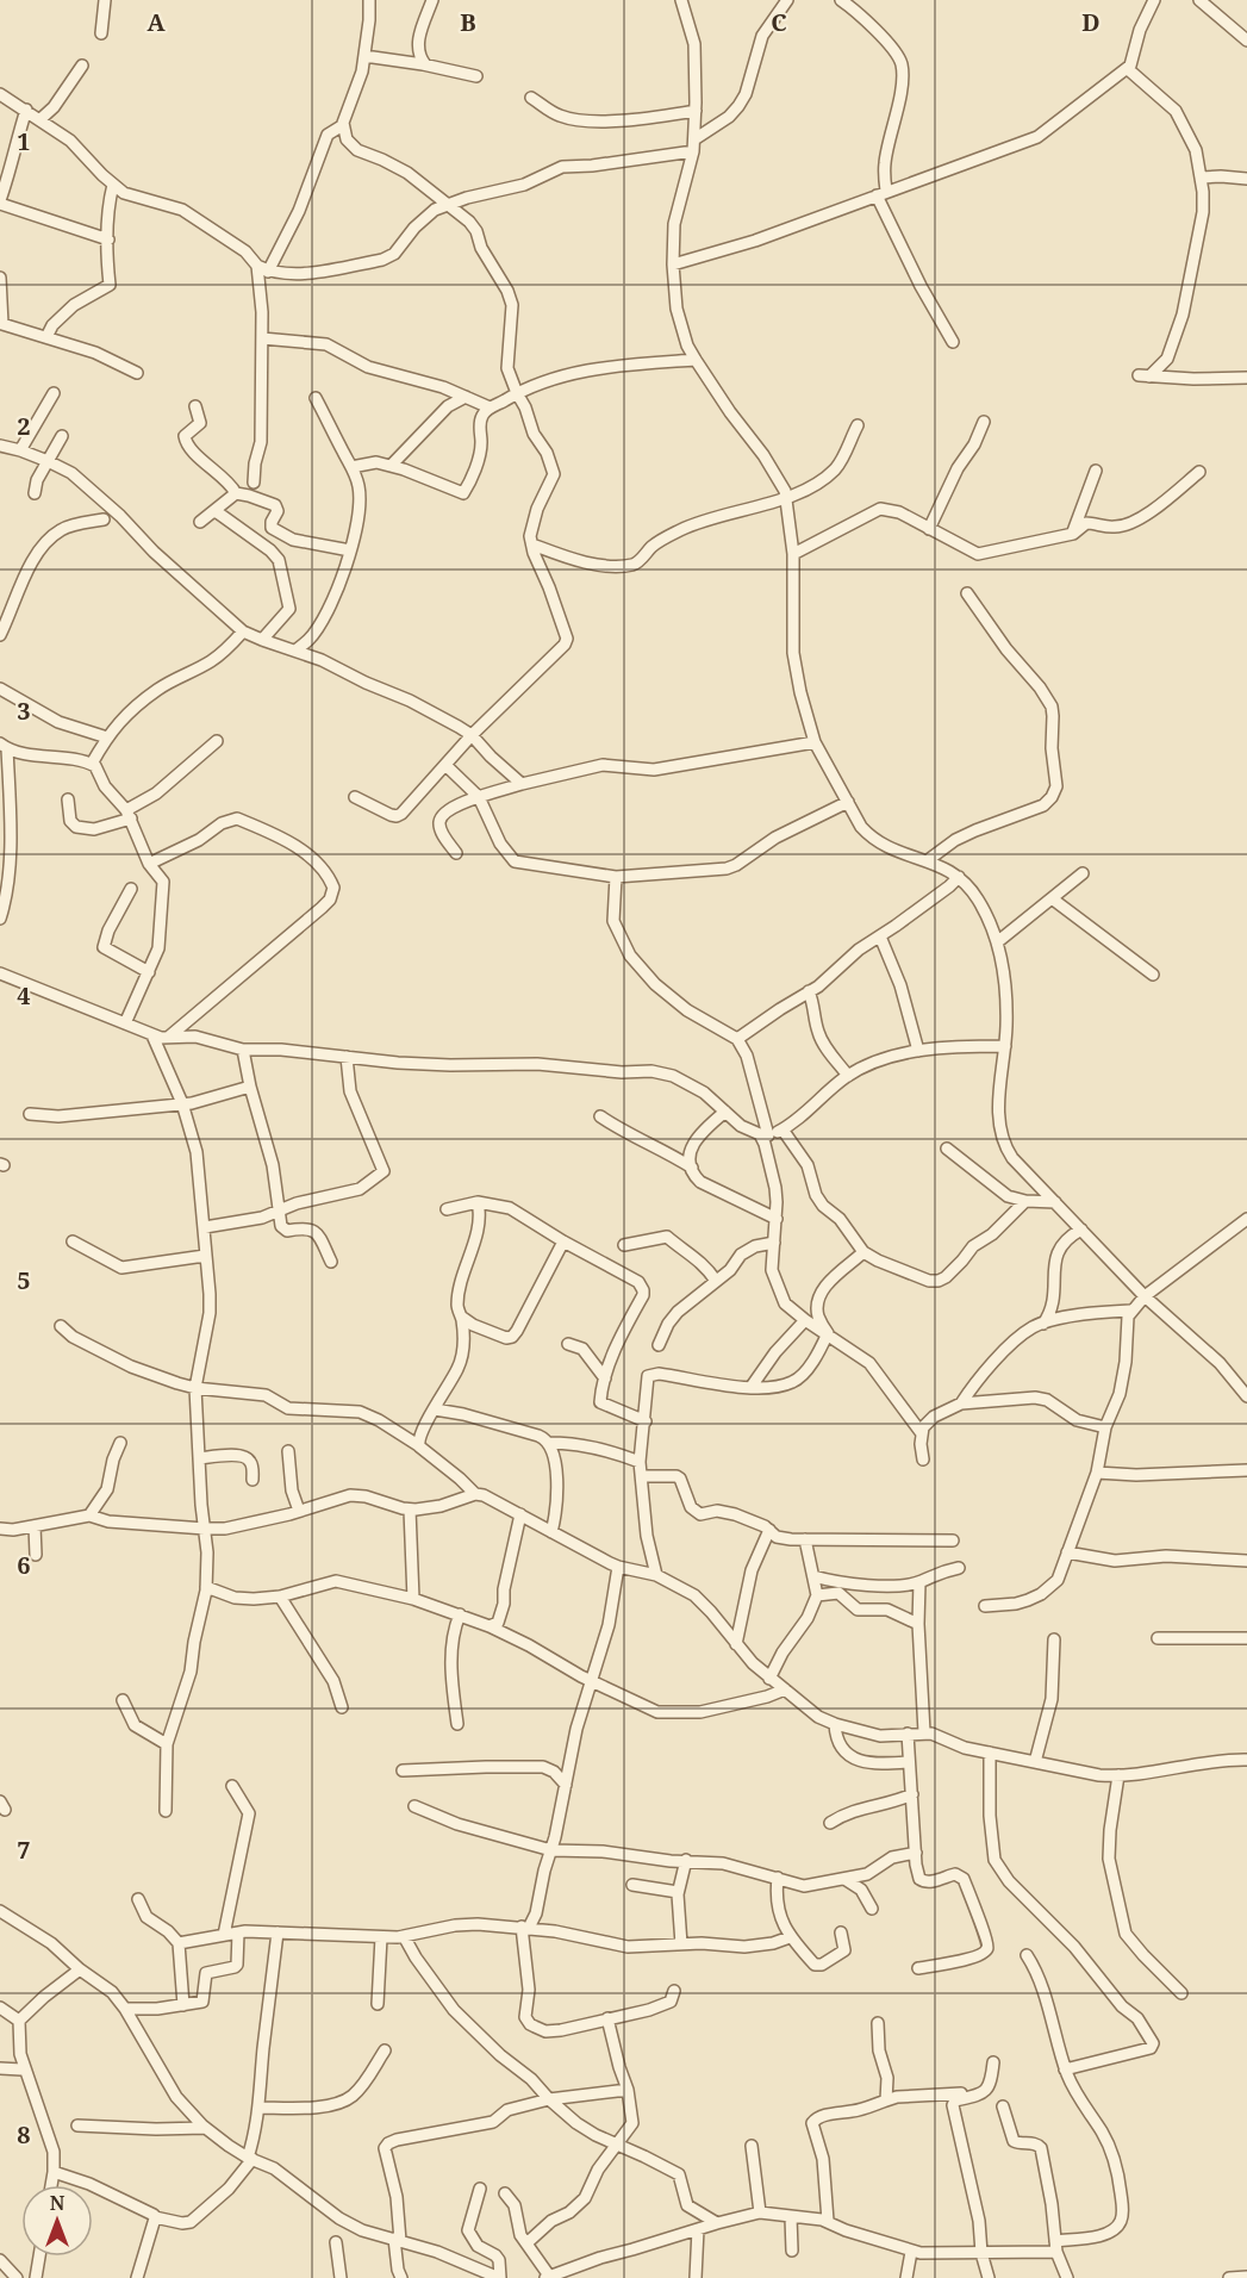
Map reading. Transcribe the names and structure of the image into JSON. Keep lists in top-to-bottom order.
{
  "north": "top",
  "grid": {
    "columns": [
      "A",
      "B",
      "C",
      "D"
    ],
    "rows": [
      "1",
      "2",
      "3",
      "4",
      "5",
      "6",
      "7",
      "8"
    ]
  }
}
